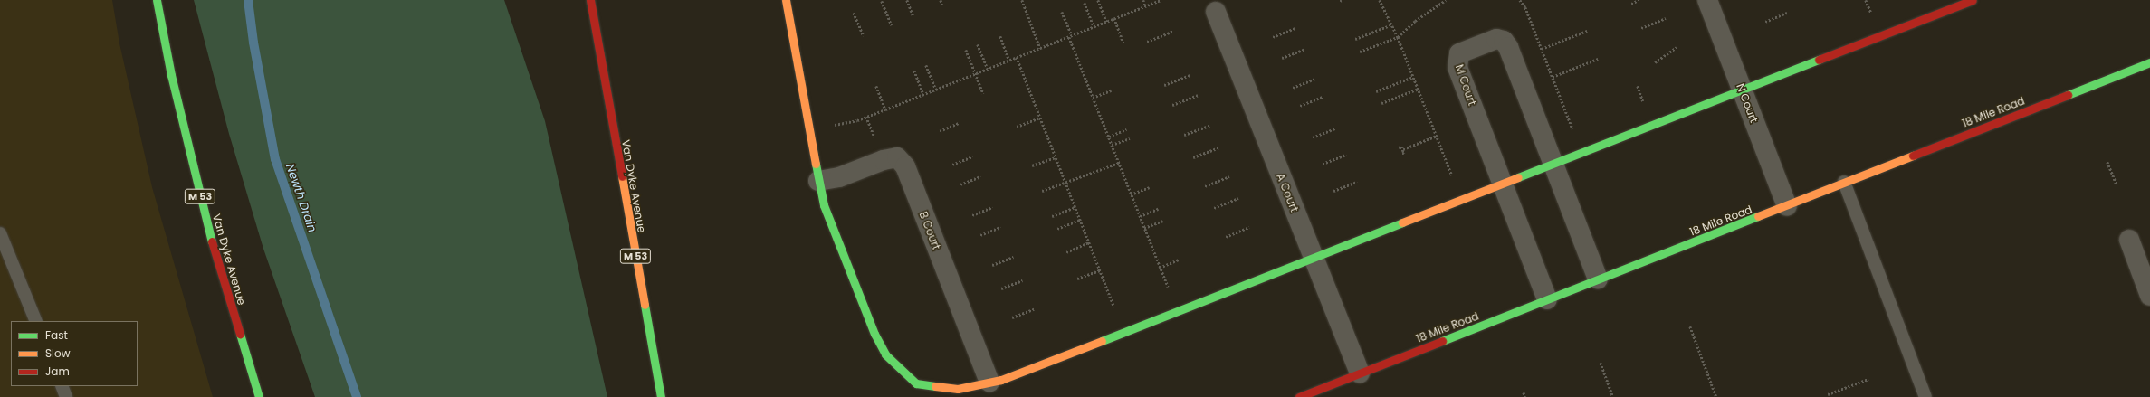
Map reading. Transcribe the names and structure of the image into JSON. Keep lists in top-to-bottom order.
{
  "streets": {
    "street": [
      "M Court",
      "N Court",
      "18 Mile Road",
      "Van Dyke Avenue",
      "A Court",
      "M 53",
      "B Court"
    ]
  },
  "crossings": [
    ["M Court", "18 Mile Road"],
    ["N Court", "18 Mile Road"],
    ["18 Mile Road", "A Court"]
  ],
  "water": ["Newth Drain"],
  "legend": ["Fast", "Slow", "Jam"]
}
